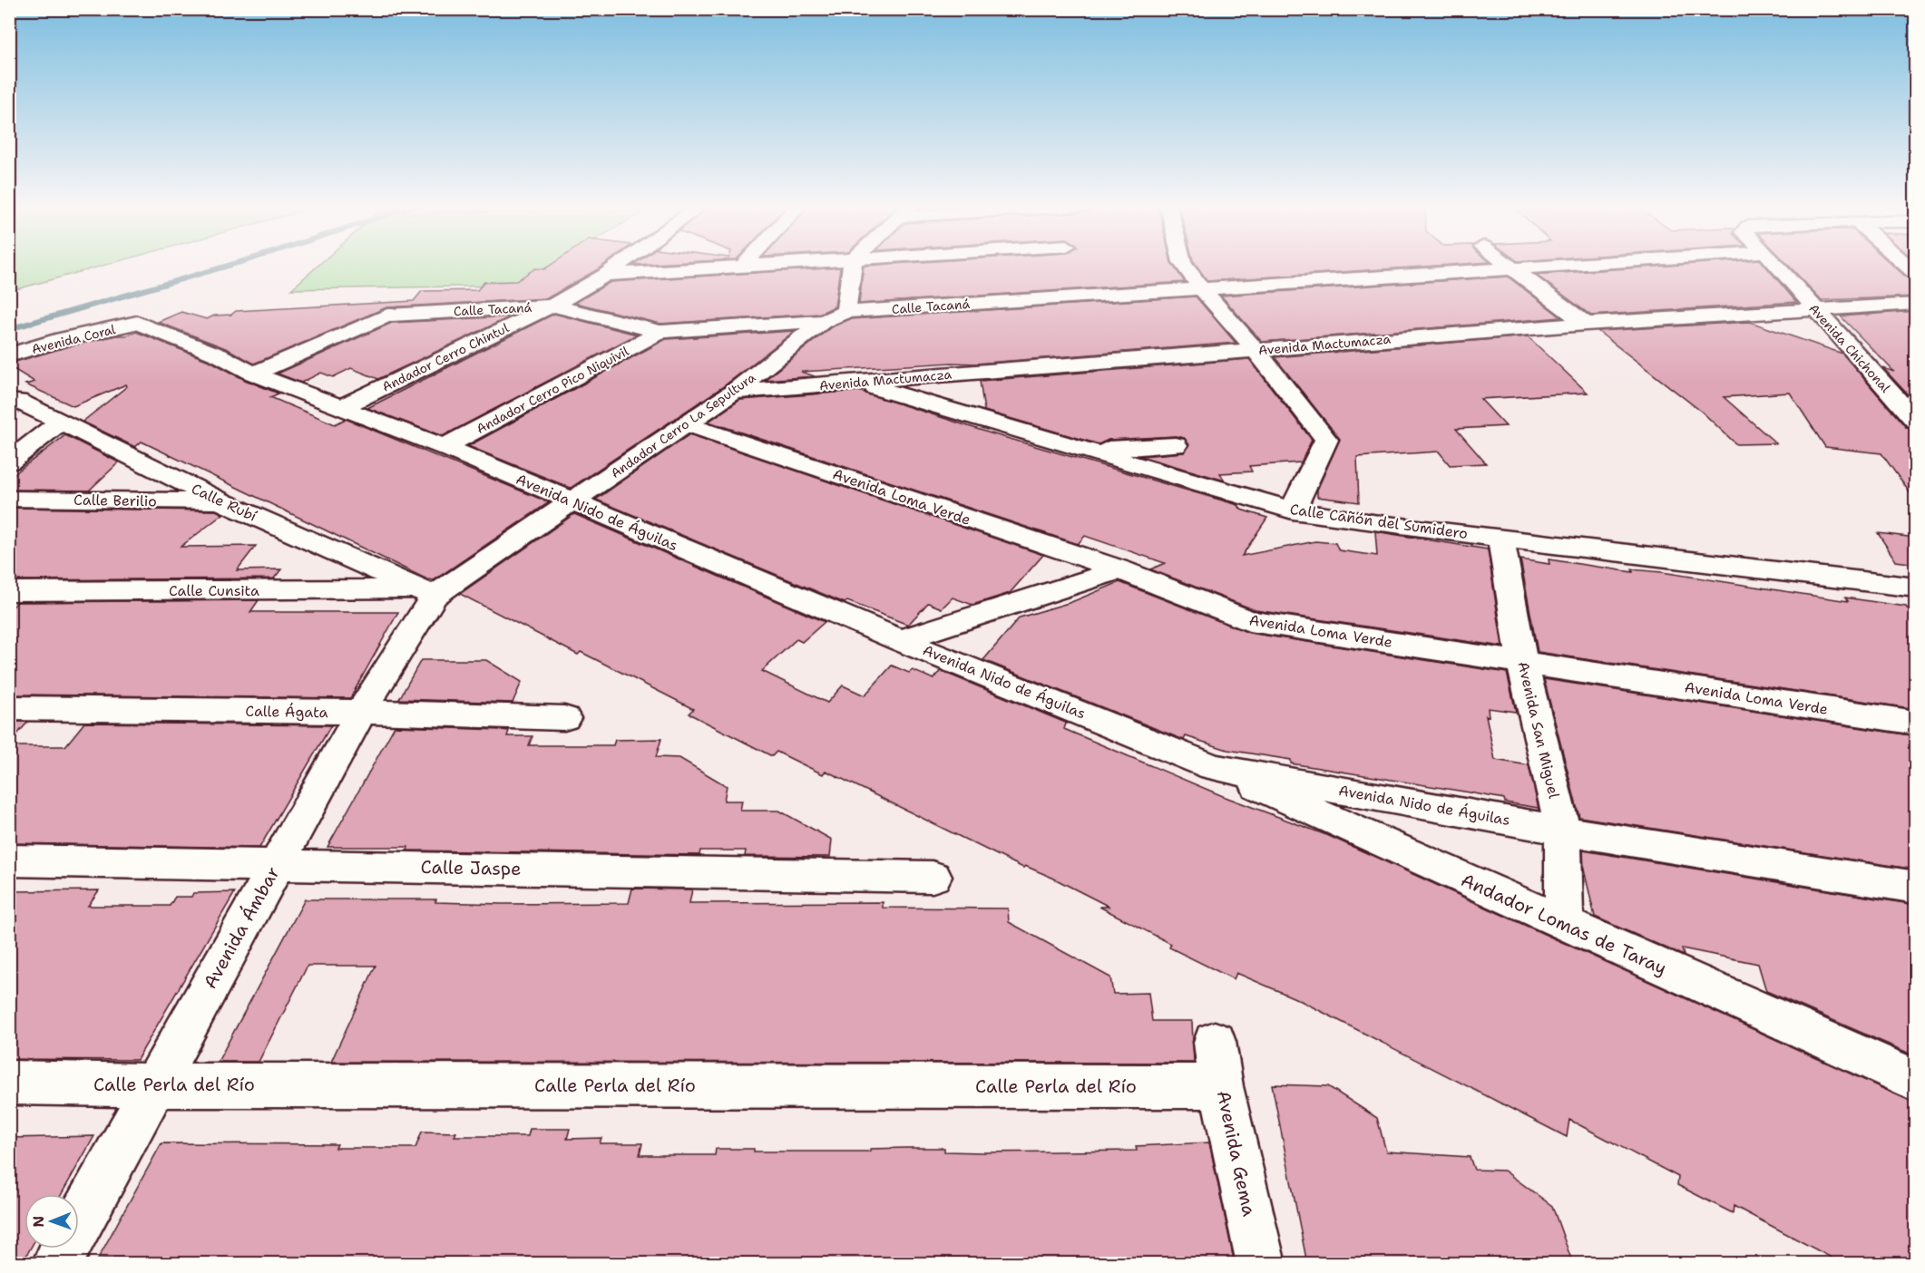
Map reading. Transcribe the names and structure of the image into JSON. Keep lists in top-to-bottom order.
{
  "streets": {
    "street": [
      "Calle Tacaná",
      "Avenida Coral",
      "Avenida Mactumacza",
      "Avenida Chichonal",
      "Andador Cerro Chintul",
      "Andador Cerro Pico Niquivil",
      "Andador Cerro La Sepultura",
      "Avenida Loma Verde",
      "Calle Berilio",
      "Calle Rubí",
      "Avenida Nido de Águilas",
      "Calle Cañón del Sumidero",
      "Calle Cunsita",
      "Calle Ágata",
      "Avenida San Miguel",
      "Calle Jaspe",
      "Andador Lomas de Taray",
      "Avenida Ámbar",
      "Calle Perla del Río",
      "Avenida Gema"
    ]
  },
  "crossings": [
    ["Calle Tacaná", "Andador Cerro Chintul"],
    ["Calle Tacaná", "Andador Cerro Pico Niquivil"],
    ["Calle Tacaná", "Andador Cerro La Sepultura"],
    ["Calle Tacaná", "Avenida Nido de Águilas"],
    ["Avenida Coral", "Avenida Nido de Águilas"],
    ["Avenida Mactumacza", "Avenida Chichonal"],
    ["Avenida Mactumacza", "Andador Cerro La Sepultura"],
    ["Avenida Mactumacza", "Calle Cañón del Sumidero"],
    ["Andador Cerro Chintul", "Avenida Nido de Águilas"],
    ["Andador Cerro Pico Niquivil", "Avenida Nido de Águilas"],
    ["Andador Cerro La Sepultura", "Avenida Loma Verde"],
    ["Andador Cerro La Sepultura", "Calle Rubí"],
    ["Andador Cerro La Sepultura", "Avenida Nido de Águilas"],
    ["Andador Cerro La Sepultura", "Calle Cunsita"],
    ["Andador Cerro La Sepultura", "Avenida Ámbar"],
    ["Avenida Loma Verde", "Avenida San Miguel"],
    ["Calle Berilio", "Calle Rubí"],
    ["Calle Rubí", "Calle Cunsita"],
    ["Calle Rubí", "Avenida Ámbar"],
    ["Avenida Nido de Águilas", "Avenida San Miguel"],
    ["Avenida Nido de Águilas", "Andador Lomas de Taray"],
    ["Calle Cañón del Sumidero", "Avenida San Miguel"],
    ["Calle Cunsita", "Avenida Ámbar"],
    ["Calle Ágata", "Avenida Ámbar"],
    ["Avenida San Miguel", "Andador Lomas de Taray"],
    ["Calle Jaspe", "Avenida Ámbar"],
    ["Avenida Ámbar", "Calle Perla del Río"],
    ["Calle Perla del Río", "Avenida Gema"]
  ],
  "north": "left"
}
